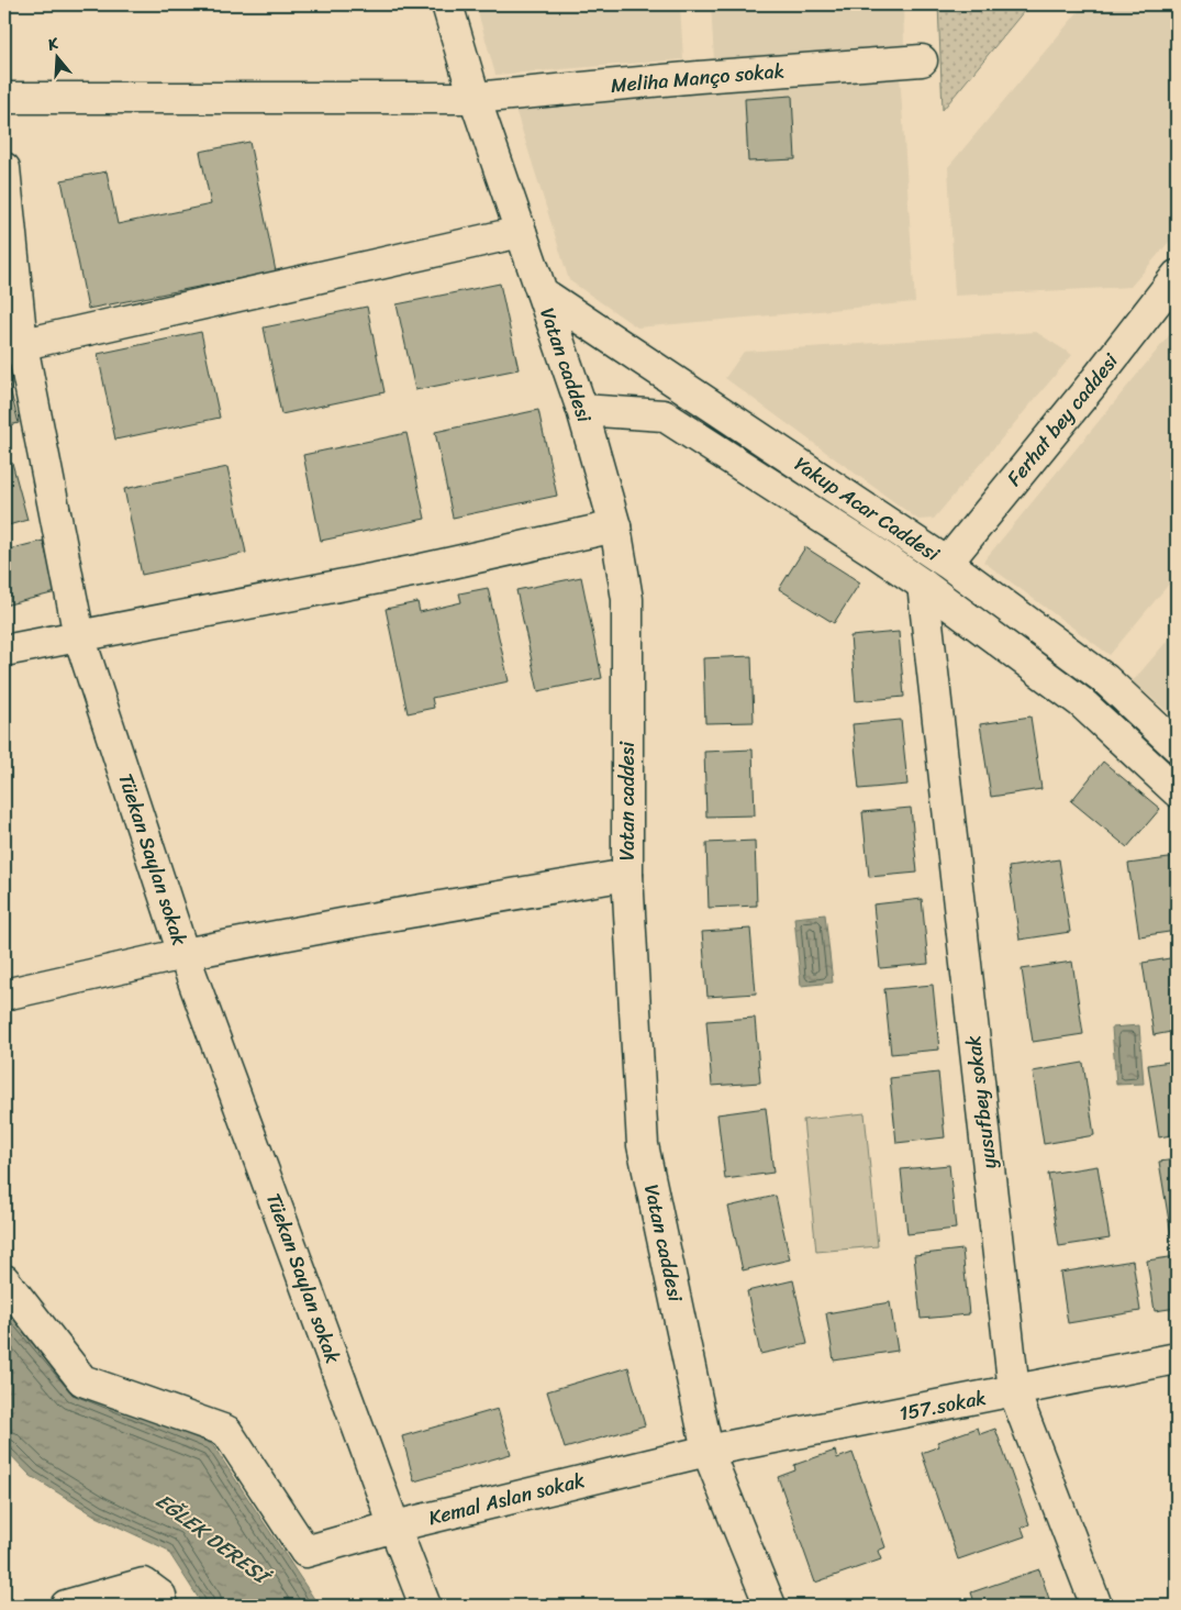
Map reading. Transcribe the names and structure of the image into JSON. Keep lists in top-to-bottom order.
{
  "streets": {
    "street": [
      "Meliha Manço sokak",
      "Vatan caddesi",
      "Ferhat bey caddesi",
      "Yakup Acar Caddesi",
      "Tüekan Saylan sokak",
      "yusufbey sokak",
      "157.sokak",
      "Kemal Aslan sokak"
    ]
  },
  "crossings": [
    ["Meliha Manço sokak", "Vatan caddesi"],
    ["Vatan caddesi", "Yakup Acar Caddesi"],
    ["Vatan caddesi", "157.sokak"],
    ["Vatan caddesi", "Kemal Aslan sokak"],
    ["Ferhat bey caddesi", "Yakup Acar Caddesi"],
    ["Yakup Acar Caddesi", "yusufbey sokak"],
    ["Tüekan Saylan sokak", "Kemal Aslan sokak"],
    ["yusufbey sokak", "157.sokak"],
    ["157.sokak", "Kemal Aslan sokak"]
  ],
  "water": ["EĞLEK DERESİ"],
  "north": "top"
}
